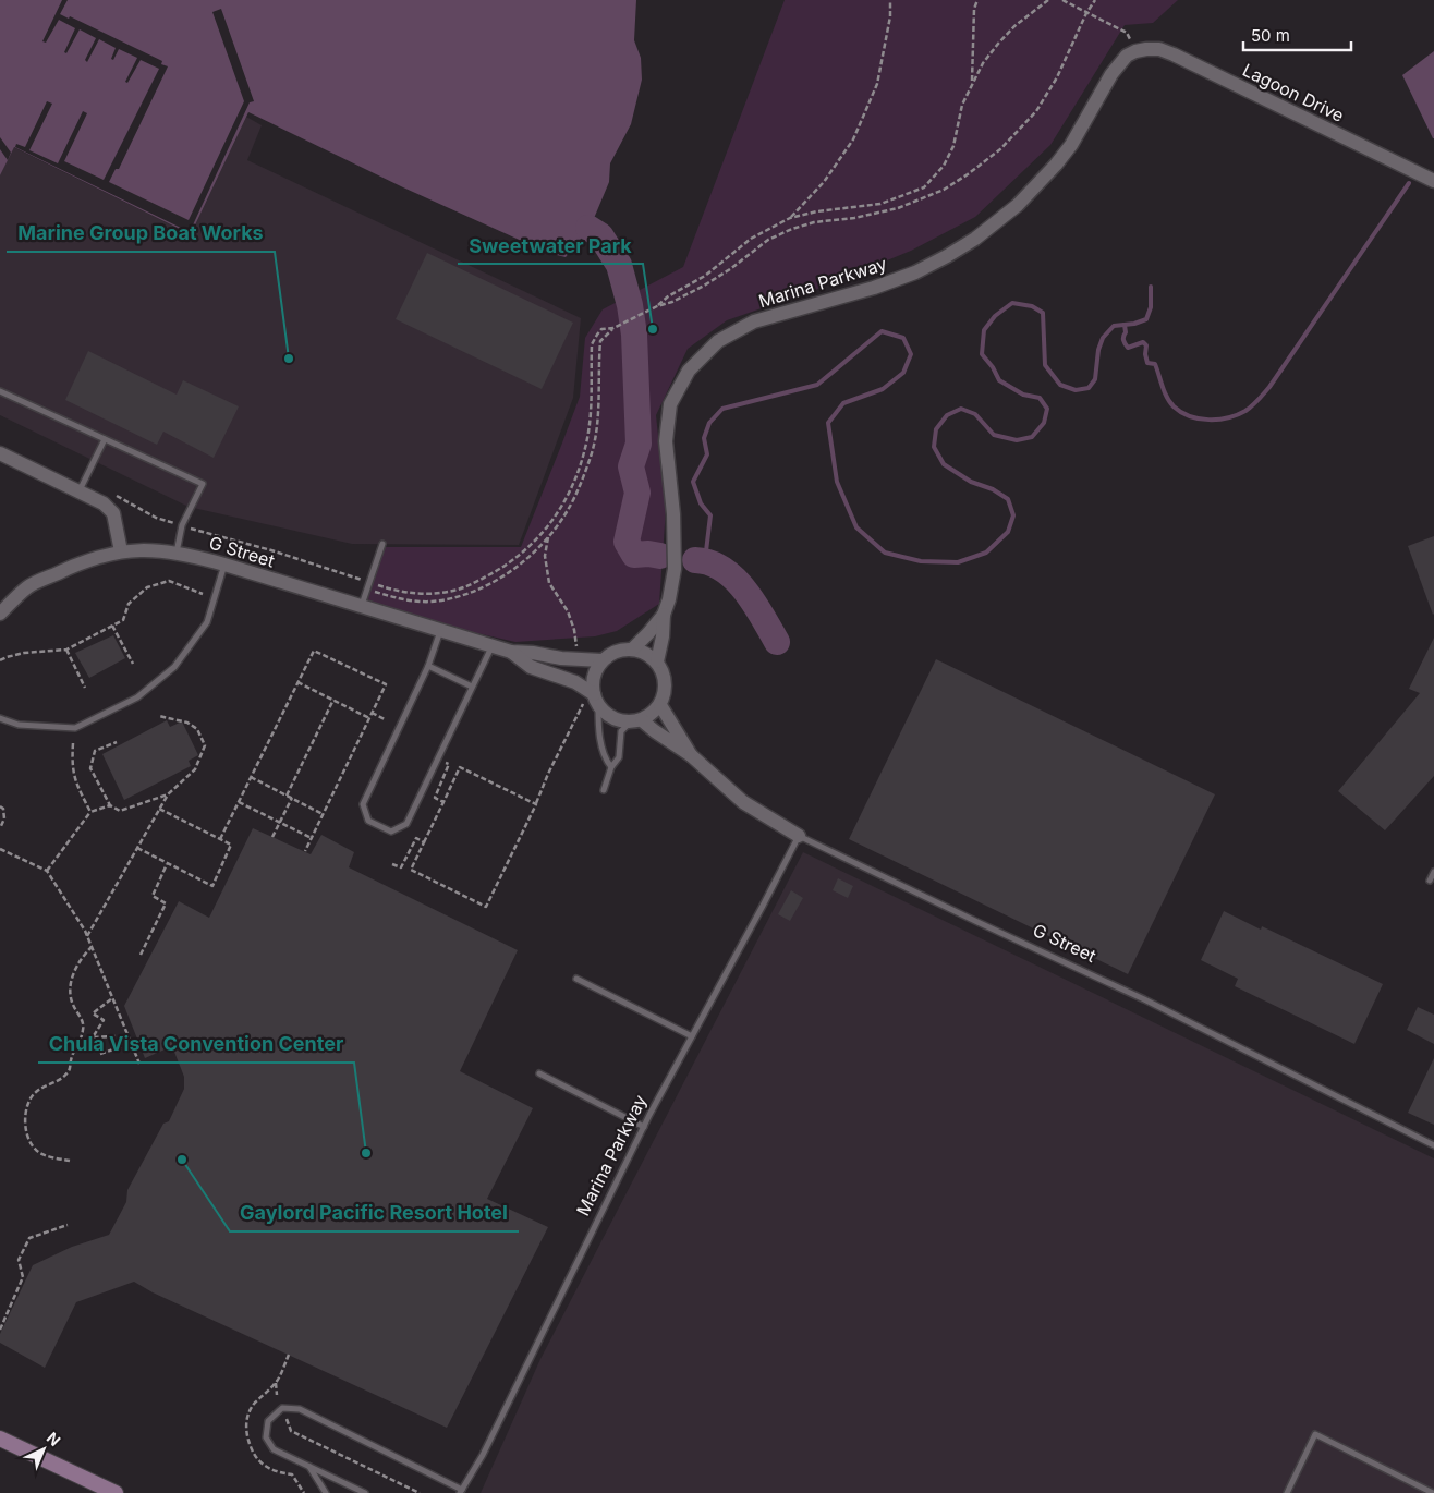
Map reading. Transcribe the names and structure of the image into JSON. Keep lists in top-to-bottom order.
{
  "streets": {
    "street": ["Lagoon Drive", "Marina Parkway", "G Street"]
  },
  "crossings": [
    ["Lagoon Drive", "Marina Parkway"],
    ["Marina Parkway", "G Street"]
  ],
  "places": [
    "Sweetwater Park",
    "Marine Group Boat Works",
    "Chula Vista Convention Center",
    "Gaylord Pacific Resort Hotel"
  ],
  "scale_bar": "50 m",
  "north": "top right"
}
